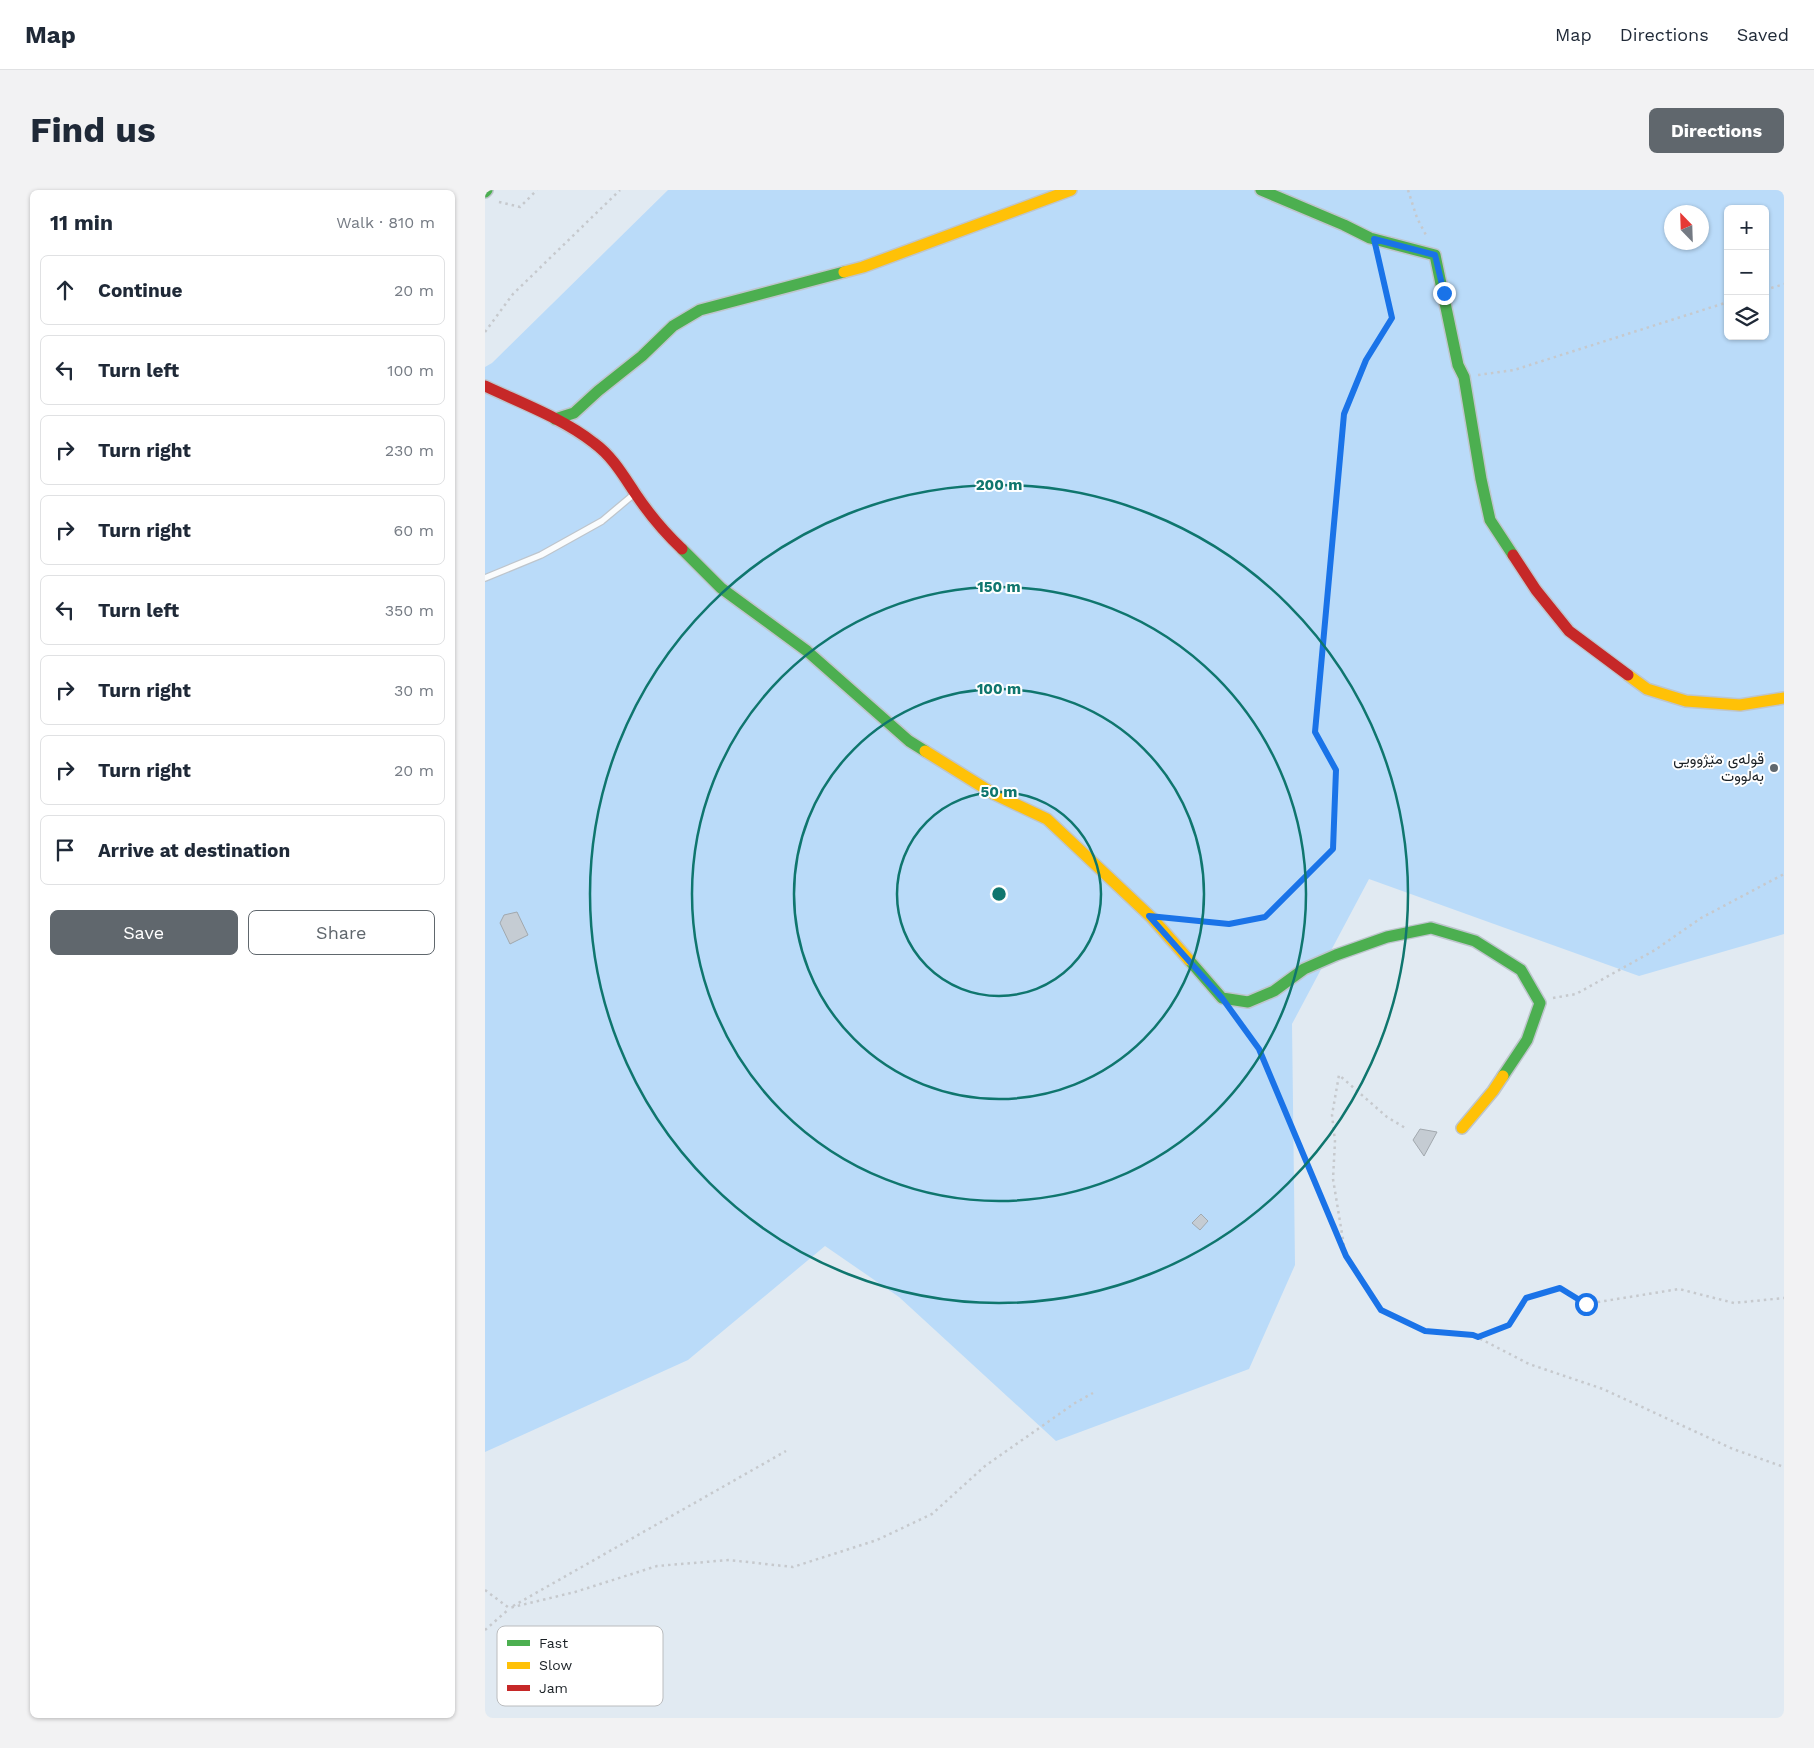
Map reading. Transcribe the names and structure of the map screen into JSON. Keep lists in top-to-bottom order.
{
  "places": ["قولەی مێژوویی بەلووت"],
  "legend": ["Fast", "Slow", "Jam"],
  "north": "top left",
  "page": {
    "header": "Map",
    "nav": ["Map", "Directions", "Saved"],
    "buttons": [
      "Directions",
      ["Save", "Share"]
    ],
    "title": "Find us",
    "heading": ["11 min", "Walk · 810 m"],
    "map_buttons": ["+", "−"],
    "list": [
      ["Continue", "20 m"],
      ["Turn left", "100 m"],
      ["Turn right", "230 m"],
      ["Turn right", "60 m"],
      ["Turn left", "350 m"],
      ["Turn right", "30 m"],
      ["Turn right", "20 m"],
      "Arrive at destination"
    ]
  },
  "rings": [
    "200 m",
    "150 m",
    "100 m",
    "50 m"
  ]
}
